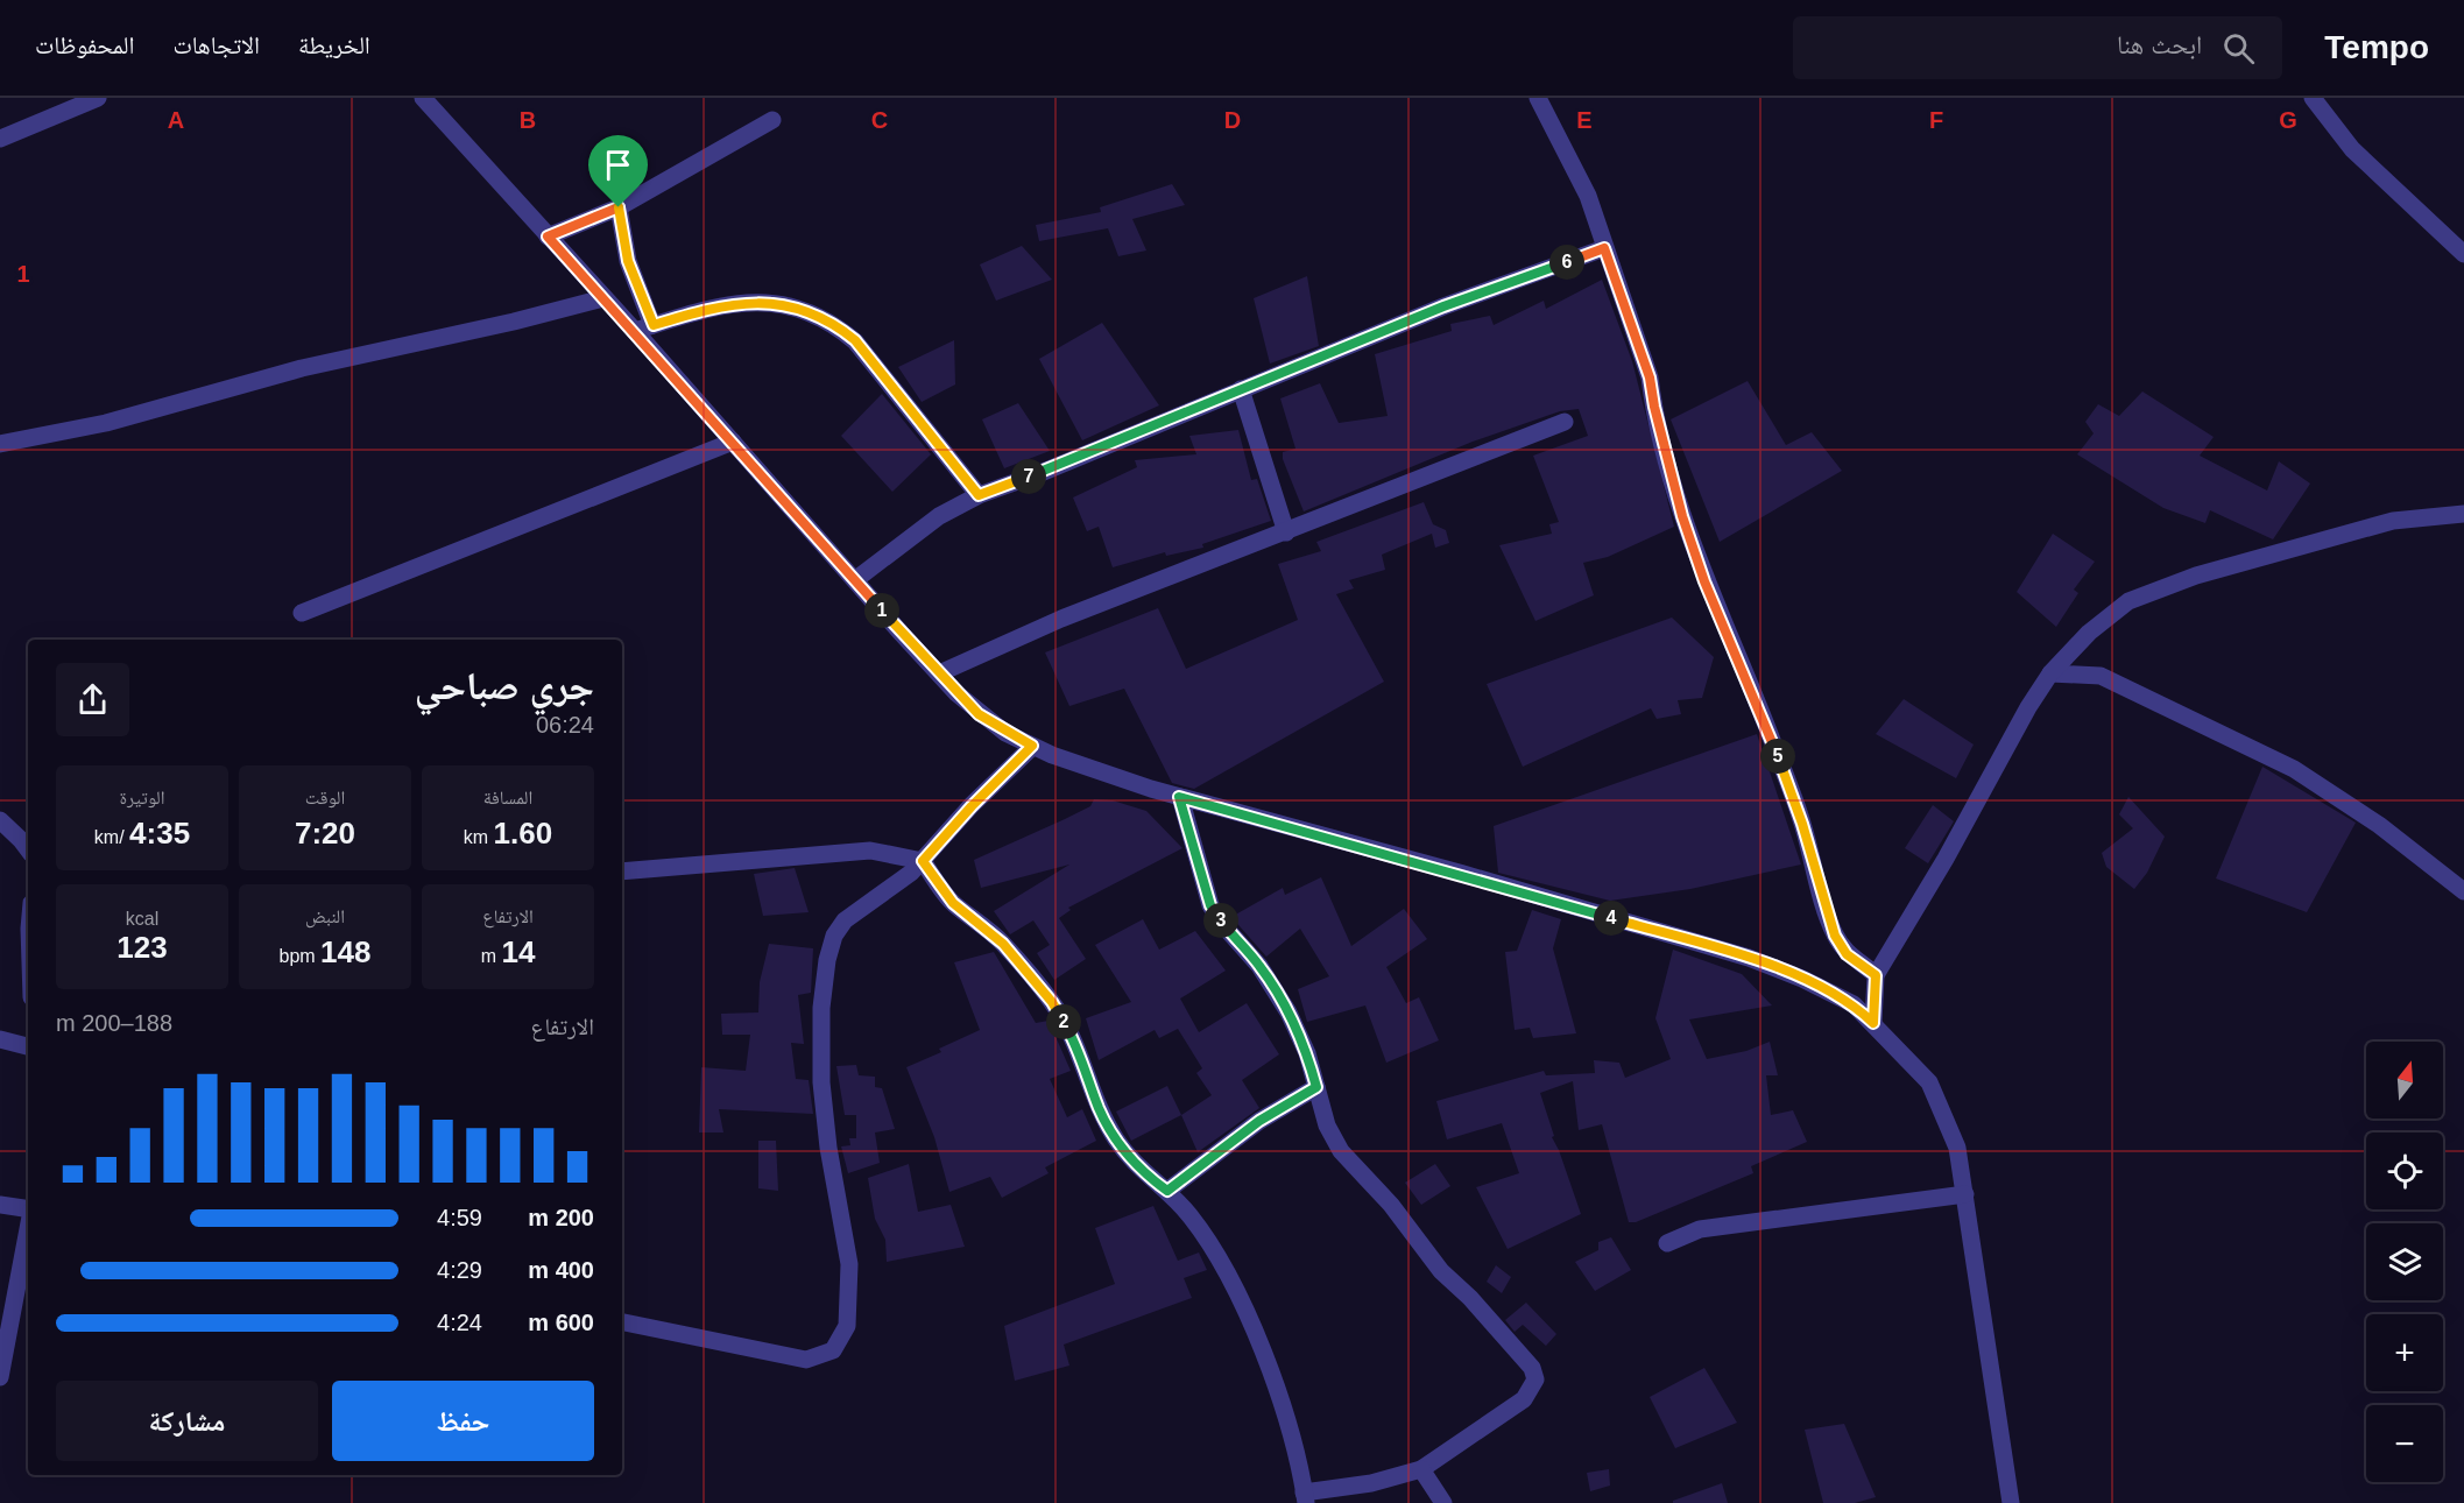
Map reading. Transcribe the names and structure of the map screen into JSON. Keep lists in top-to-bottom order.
{
  "north": "top",
  "page": {
    "header": "Tempo",
    "search": "ابحث هنا",
    "nav": ["الخريطة", "الاتجاهات", "المحفوظات"],
    "pins": [
      "6",
      "7",
      "1",
      "5",
      "4",
      "3",
      "2"
    ],
    "heading": ["جري صباحي", "06:24"],
    "stats": [
      ["المسافة", "1.60 km"],
      ["الوقت", "7:20"],
      ["الوتيرة", "4:35 /km"],
      ["الارتفاع", "14 m"],
      ["النبض", "148 bpm"],
      ["kcal", "123"]
    ],
    "chart": ["الارتفاع", "188–200 m"],
    "map_buttons": ["+", "−"],
    "list": [
      {
        "name": "200 m",
        "note": "4:59"
      },
      {
        "name": "400 m",
        "note": "4:29"
      },
      {
        "name": "600 m",
        "note": "4:24"
      }
    ],
    "buttons": ["حفظ", "مشاركة"]
  },
  "grid": {
    "columns": [
      "A",
      "B",
      "C",
      "D",
      "E",
      "F",
      "G"
    ],
    "rows": ["1"]
  }
}
